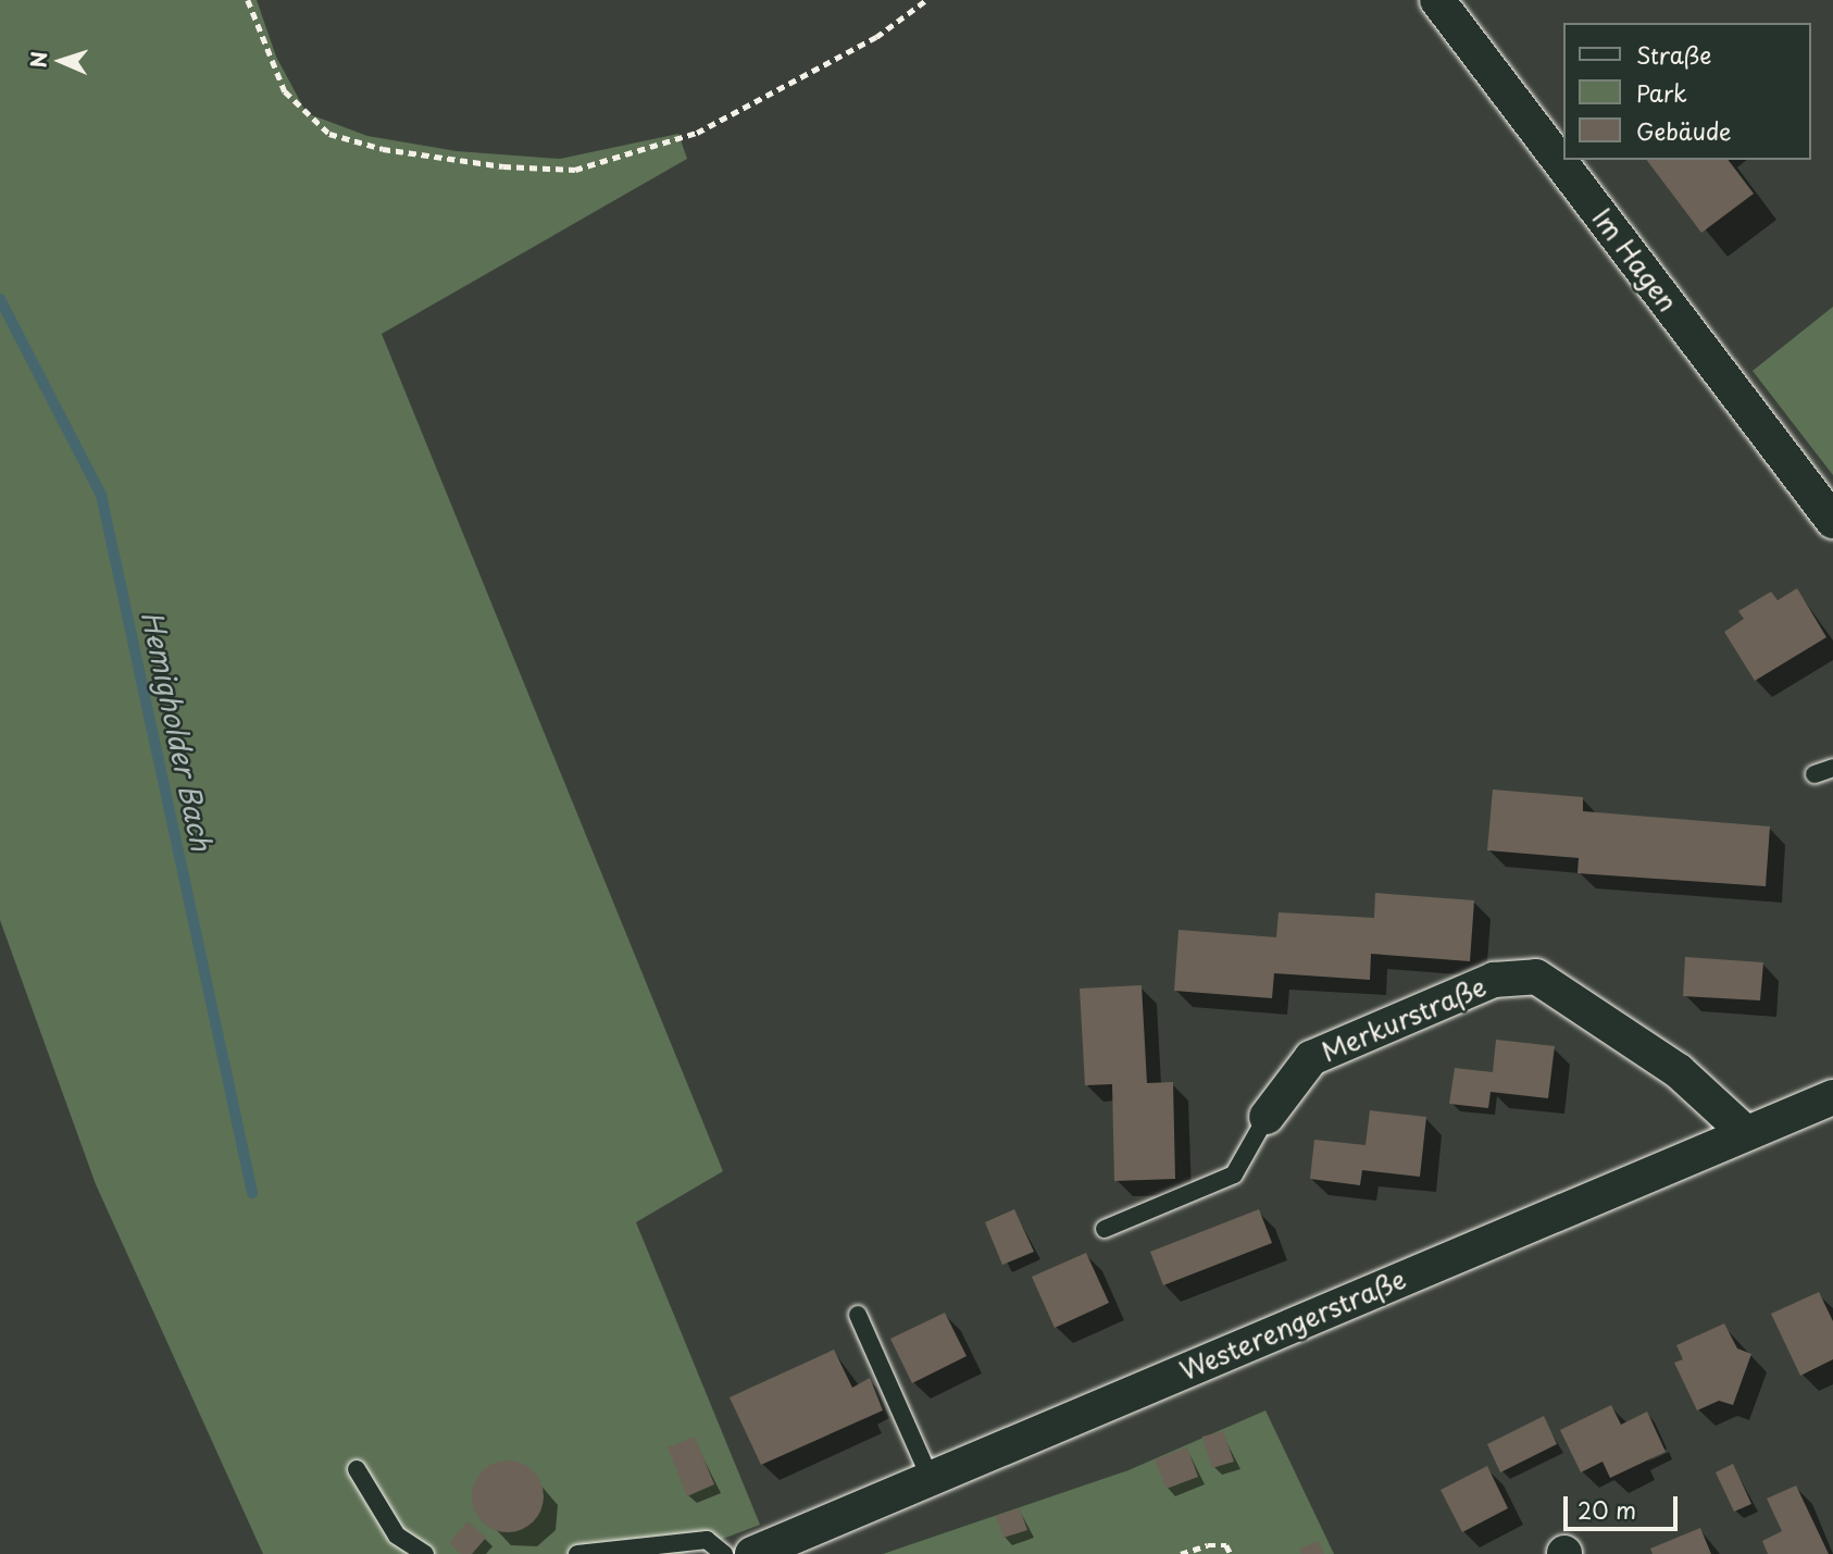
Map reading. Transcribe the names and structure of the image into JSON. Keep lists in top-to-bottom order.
{
  "streets": {
    "street": ["Im Hagen", "Merkurstraße", "Westerengerstraße"]
  },
  "crossings": [
    ["Merkurstraße", "Westerengerstraße"]
  ],
  "water": ["Hemigholder Bach"],
  "legend": ["Straße", "Park", "Gebäude"],
  "scale_bar": "20 m",
  "north": "left"
}
